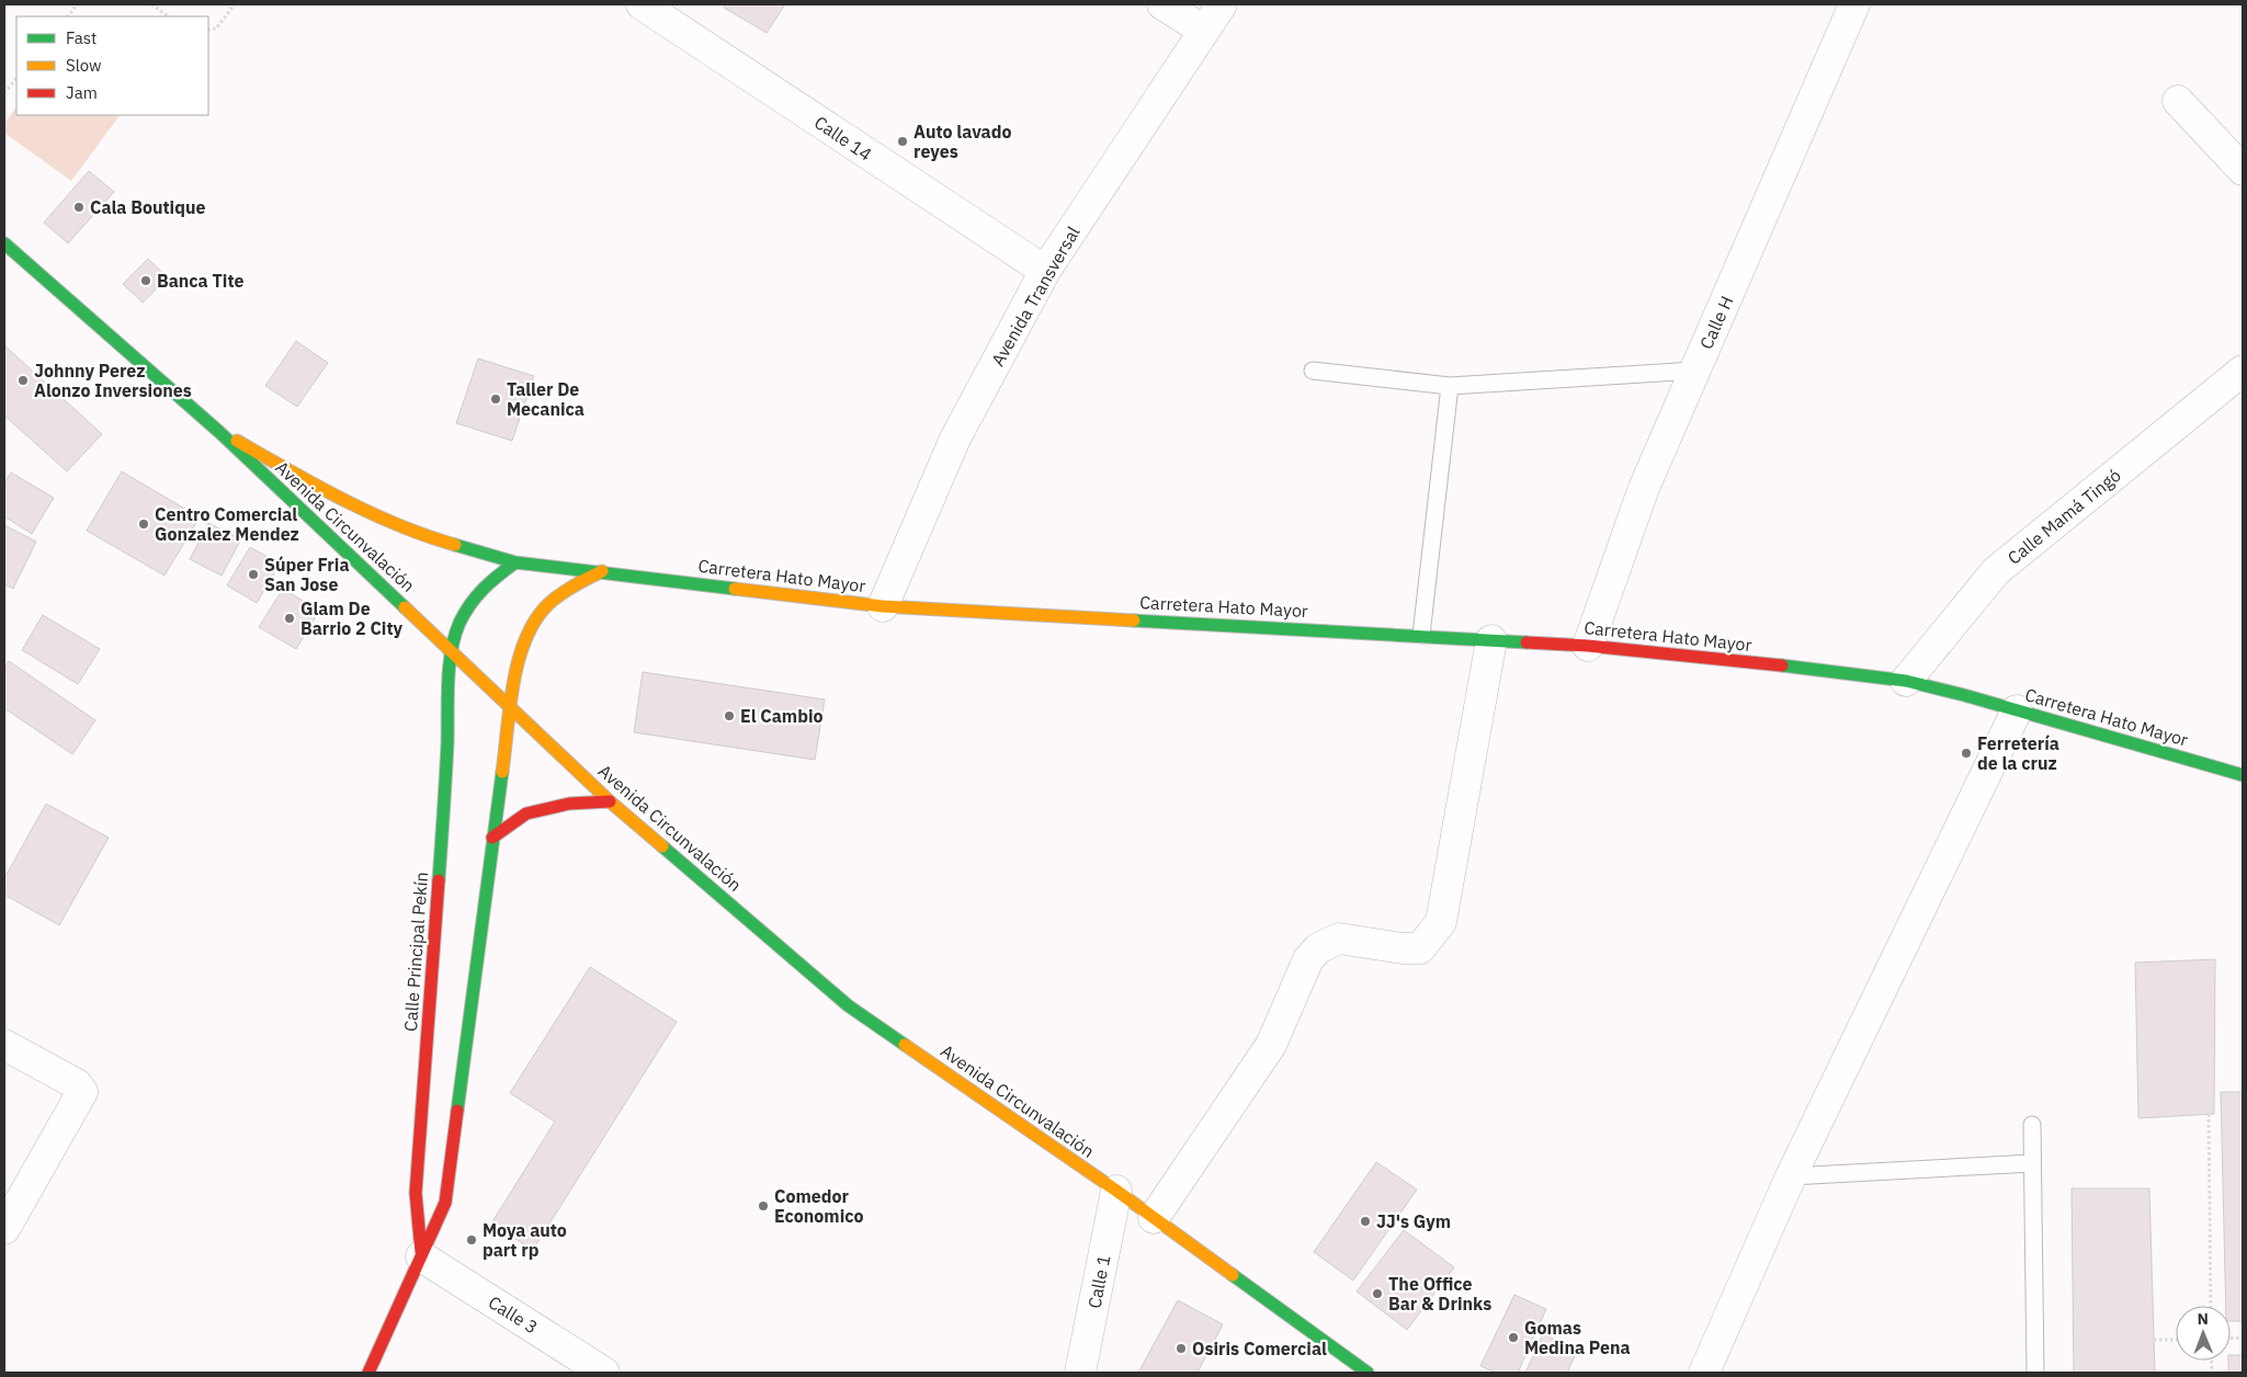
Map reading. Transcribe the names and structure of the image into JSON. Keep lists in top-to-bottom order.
{
  "streets": {
    "main road": ["Avenida Circunvalación", "Carretera Hato Mayor", "Calle Principal Pekín"],
    "street": [
      "Calle 14",
      "Avenida Transversal",
      "Calle H",
      "Calle Mamá Tingó",
      "Calle 1",
      "Calle 3"
    ]
  },
  "crossings": [
    ["Calle 14", "Avenida Transversal"],
    ["Avenida Transversal", "Carretera Hato Mayor"],
    ["Calle H", "Carretera Hato Mayor"],
    ["Calle Mamá Tingó", "Carretera Hato Mayor"],
    ["Avenida Circunvalación", "Carretera Hato Mayor"],
    ["Avenida Circunvalación", "Calle Principal Pekín"],
    ["Avenida Circunvalación", "Calle 1"],
    ["Carretera Hato Mayor", "Calle Principal Pekín"],
    ["Calle Principal Pekín", "Calle 3"]
  ],
  "places": [
    "Auto lavado reyes",
    "Cala Boutique",
    "Banca Tite",
    "Johnny Perez Alonzo Inversiones",
    "Taller De Mecanica",
    "Centro Comercial Gonzalez Mendez",
    "Súper Fria San Jose",
    "Glam De Barrio 2 City",
    "El Cambio",
    "Ferretería de la cruz",
    "Comedor Economico",
    "JJ's Gym",
    "Moya auto part rp",
    "The Office Bar & Drinks",
    "Gomas Medina Pena",
    "Osiris Comercial"
  ],
  "legend": ["Fast", "Slow", "Jam"],
  "north": "top"
}
